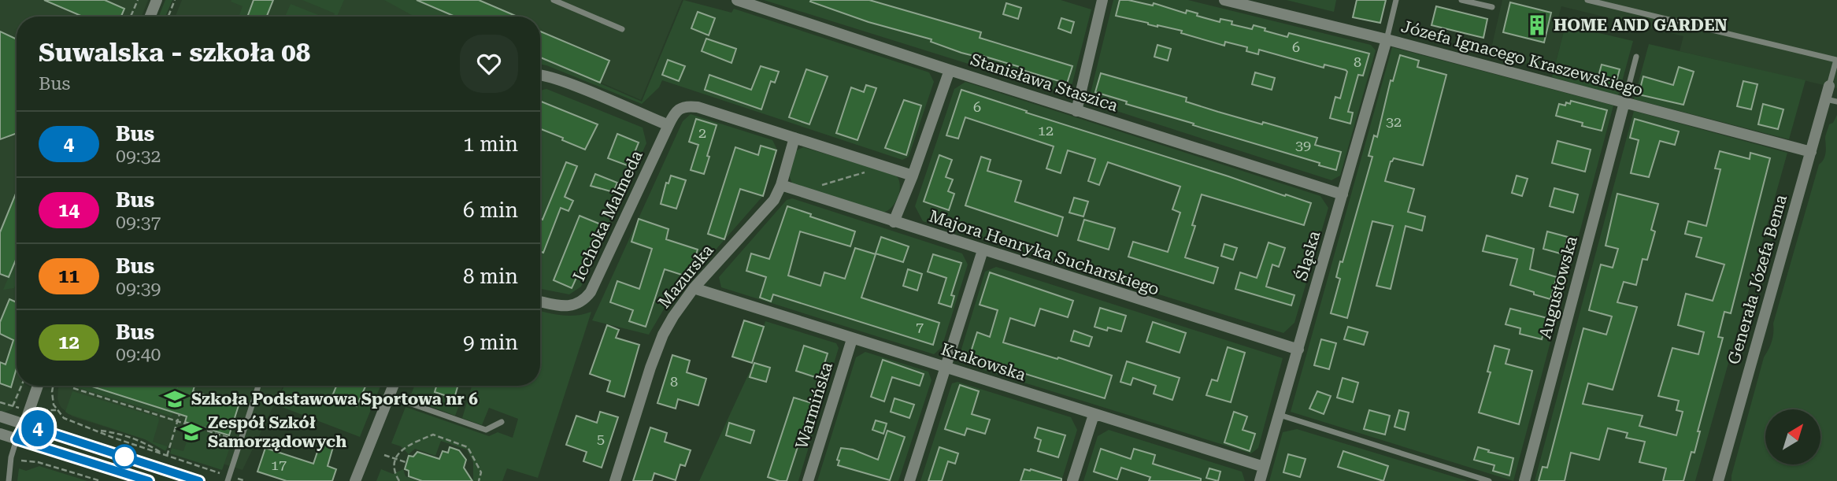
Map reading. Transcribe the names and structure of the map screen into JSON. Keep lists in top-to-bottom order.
{
  "streets": {
    "street": [
      "Józefa Ignacego Kraszewskiego",
      "Stanisława Staszica",
      "Icchoka Malmeda",
      "Majora Henryka Sucharskiego",
      "Śląska",
      "Mazurska",
      "Generała Józefa Bema",
      "Augustowska",
      "Krakowska",
      "Warmińska"
    ]
  },
  "crossings": [
    ["Józefa Ignacego Kraszewskiego", "Śląska"],
    ["Józefa Ignacego Kraszewskiego", "Generała Józefa Bema"],
    ["Józefa Ignacego Kraszewskiego", "Augustowska"],
    ["Stanisława Staszica", "Śląska"],
    ["Majora Henryka Sucharskiego", "Śląska"],
    ["Majora Henryka Sucharskiego", "Mazurska"],
    ["Śląska", "Krakowska"],
    ["Mazurska", "Krakowska"],
    ["Krakowska", "Warmińska"]
  ],
  "places": {
    "building": ["HOME AND GARDEN"],
    "school or university": ["Szkoła Podstawowa Sportowa nr 6", "Zespół Szkół Samorządowych"]
  },
  "lines": ["bus line 4"],
  "house_numbers": [
    "6",
    "8",
    "6",
    "32",
    "12",
    "2",
    "39",
    "7",
    "8",
    "5",
    "17"
  ],
  "north": "top right",
  "page": {
    "on_map": "4",
    "heading": ["Suwalska - szkoła 08", "Bus"],
    "list": [
      {
        "mark": "4",
        "name": "Bus",
        "note": "09:32",
        "value": "1 min"
      },
      {
        "mark": "14",
        "name": "Bus",
        "note": "09:37",
        "value": "6 min"
      },
      {
        "mark": "11",
        "name": "Bus",
        "note": "09:39",
        "value": "8 min"
      },
      {
        "mark": "12",
        "name": "Bus",
        "note": "09:40",
        "value": "9 min"
      }
    ]
  }
}
